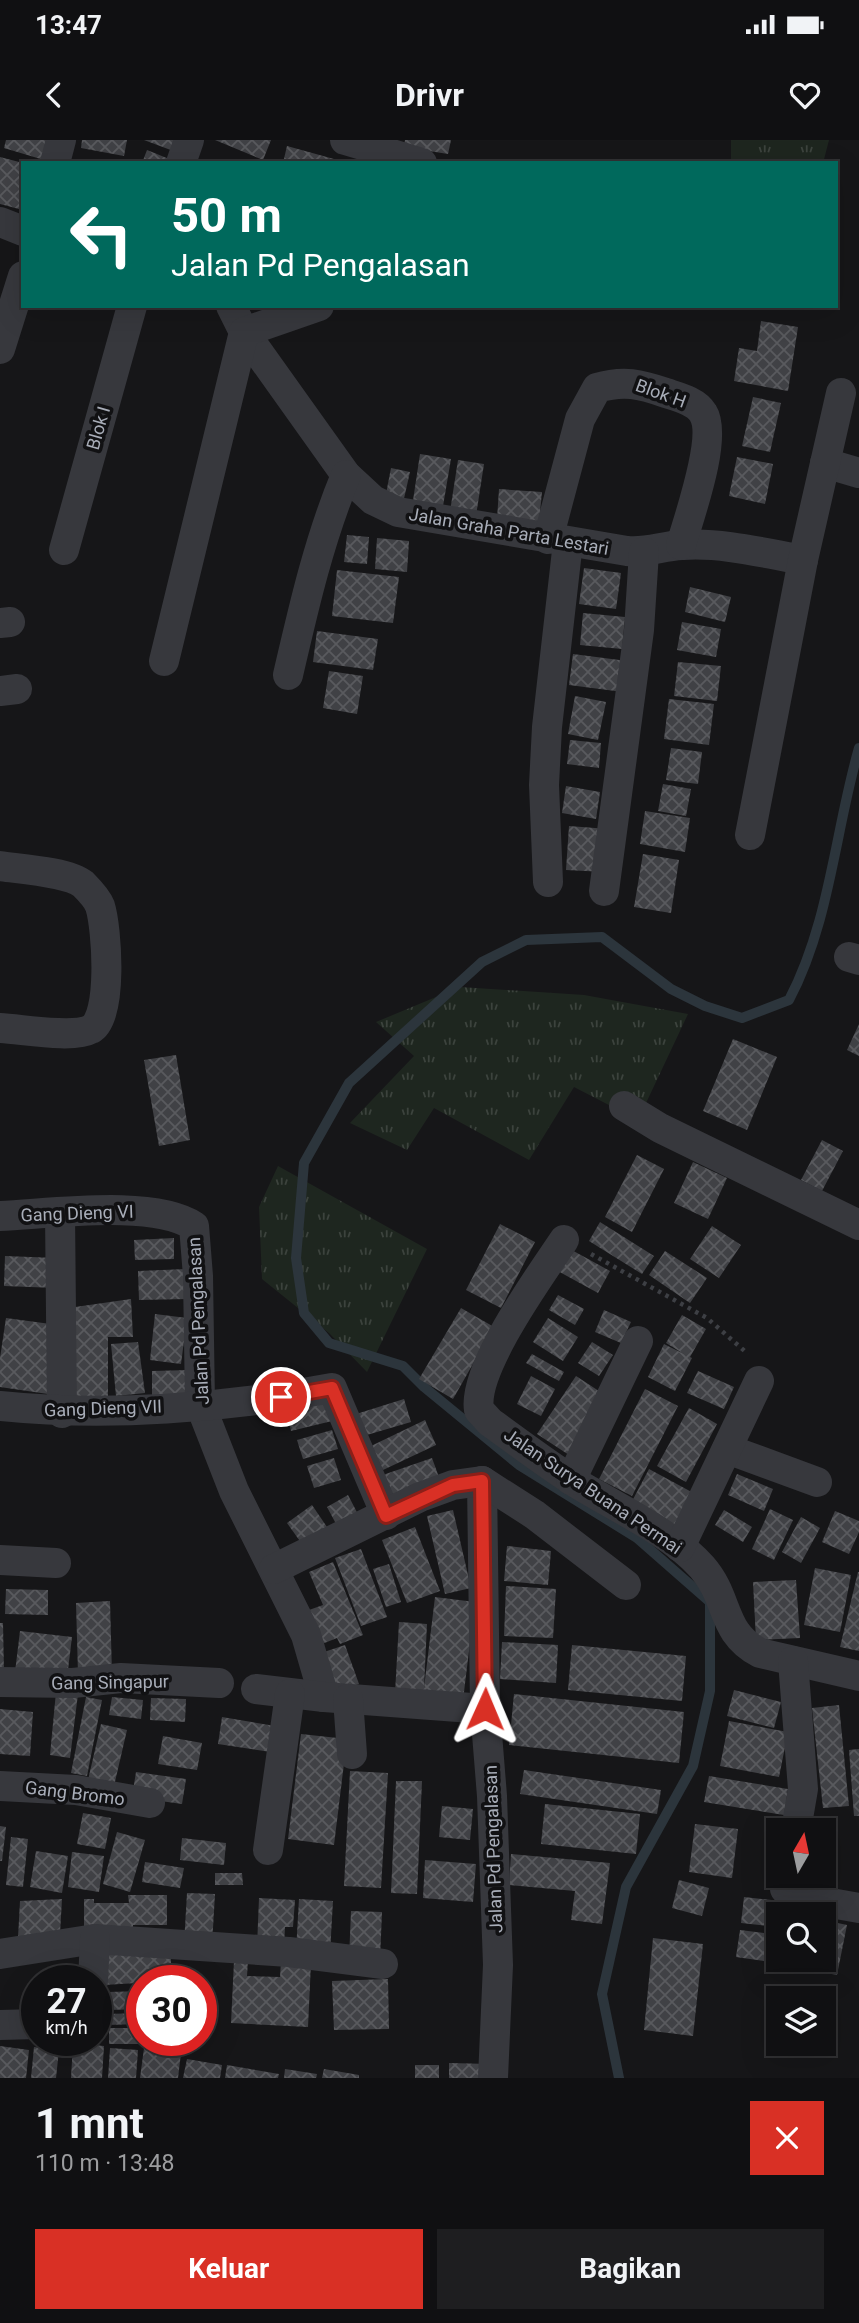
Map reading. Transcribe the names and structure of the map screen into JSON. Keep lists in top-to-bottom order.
{
  "streets": {
    "street": [
      "Blok H",
      "Blok I",
      "Jalan Graha Parta Lestari",
      "Gang Dieng VI",
      "Jalan Pd Pengalasan",
      "Gang Dieng VII",
      "Jalan Surya Buana Permai",
      "Gang Singapur",
      "Gang Bromo"
    ]
  },
  "crossings": [
    ["Blok H", "Jalan Graha Parta Lestari"],
    ["Gang Dieng VI", "Jalan Pd Pengalasan"],
    ["Jalan Pd Pengalasan", "Gang Dieng VII"]
  ],
  "north": "top",
  "page": {
    "status": "13:47",
    "header": "Drivr",
    "turn": ["50 m", "Jalan Pd Pengalasan"],
    "speed": "27 km/h",
    "limit": "30",
    "heading": ["1 mnt", "110 m · 13:48"],
    "buttons": ["Keluar", "Bagikan"]
  }
}
